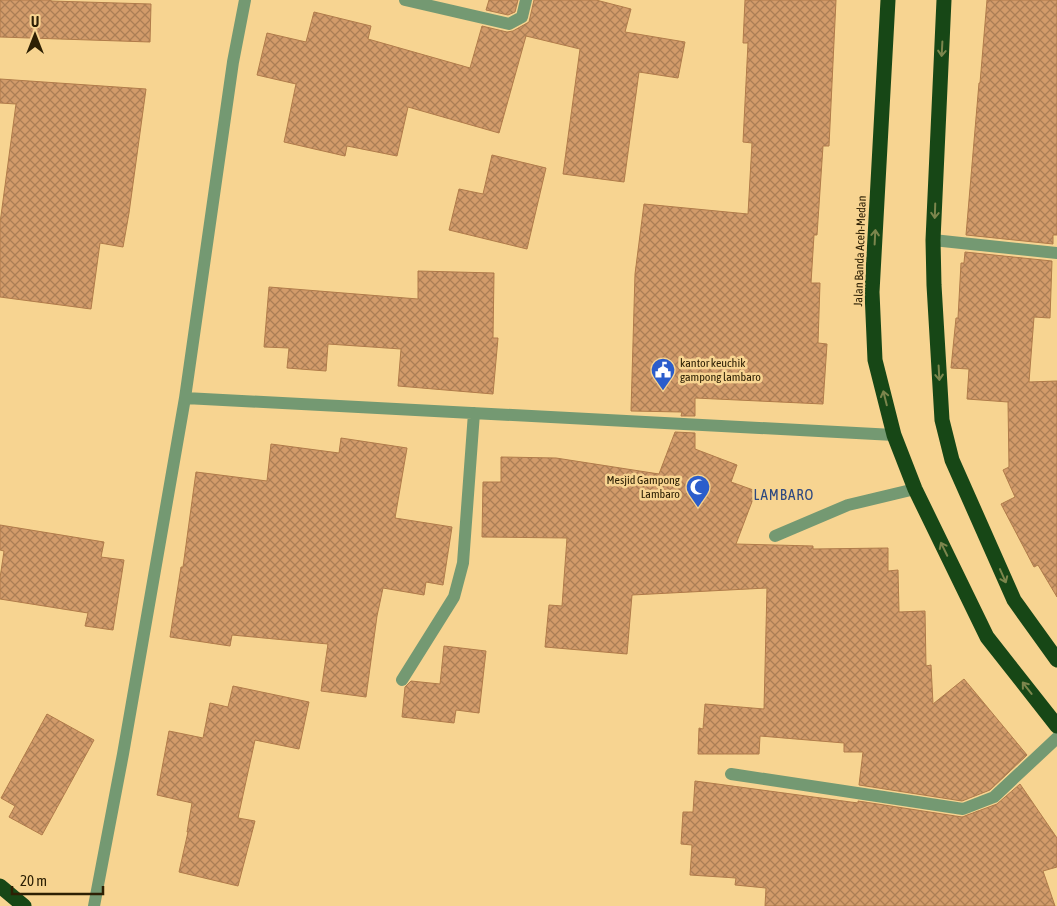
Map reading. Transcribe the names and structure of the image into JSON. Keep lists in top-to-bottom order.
{
  "streets": {
    "highway": ["Jalan Banda Aceh-Medan"]
  },
  "districts": ["LAMBARO"],
  "places": {
    "public building": ["kantor keuchik gampong lambaro"],
    "mosque": ["Mesjid Gampong Lambaro"]
  },
  "scale_bar": "20 m",
  "north": "top"
}
